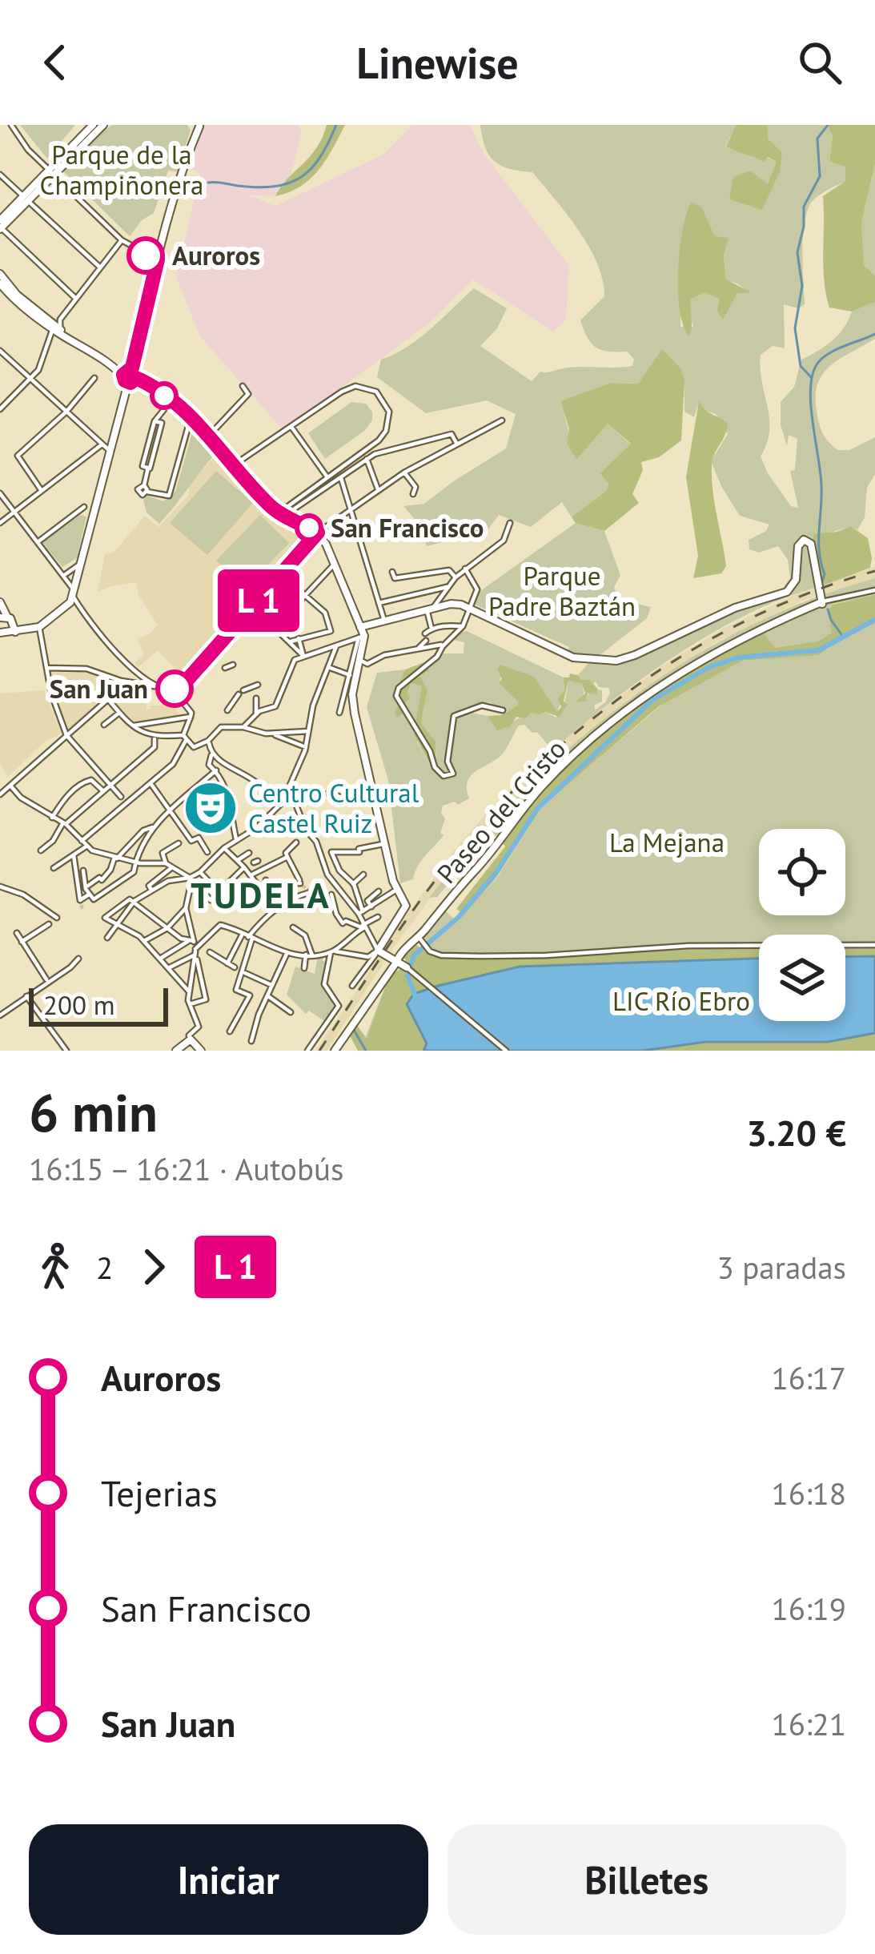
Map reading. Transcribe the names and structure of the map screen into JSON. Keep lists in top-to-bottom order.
{
  "streets": {
    "street": ["Paseo del Cristo"]
  },
  "districts": ["TUDELA"],
  "parks": [
    "Parque de la Champiñonera",
    "Parque Padre Baztán",
    "La Mejana",
    "LIC Río Ebro"
  ],
  "places": {
    "other": ["Auroros", "San Francisco", "San Juan"],
    "theatre": ["Centro Cultural Castel Ruiz"]
  },
  "scale_bar": "200 m",
  "page": {
    "header": "Linewise",
    "on_map": "L 1",
    "scale": "200 m",
    "heading": ["6 min", "16:15 – 16:21 · Autobús", "3.20 €"],
    "legs": ["2", "L 1", "3 paradas"],
    "list": [
      {
        "name": "Auroros",
        "value": "16:17"
      },
      {
        "name": "Tejerias",
        "value": "16:18"
      },
      {
        "name": "San Francisco",
        "value": "16:19"
      },
      {
        "name": "San Juan",
        "value": "16:21"
      }
    ],
    "buttons": ["Iniciar", "Billetes"]
  }
}
